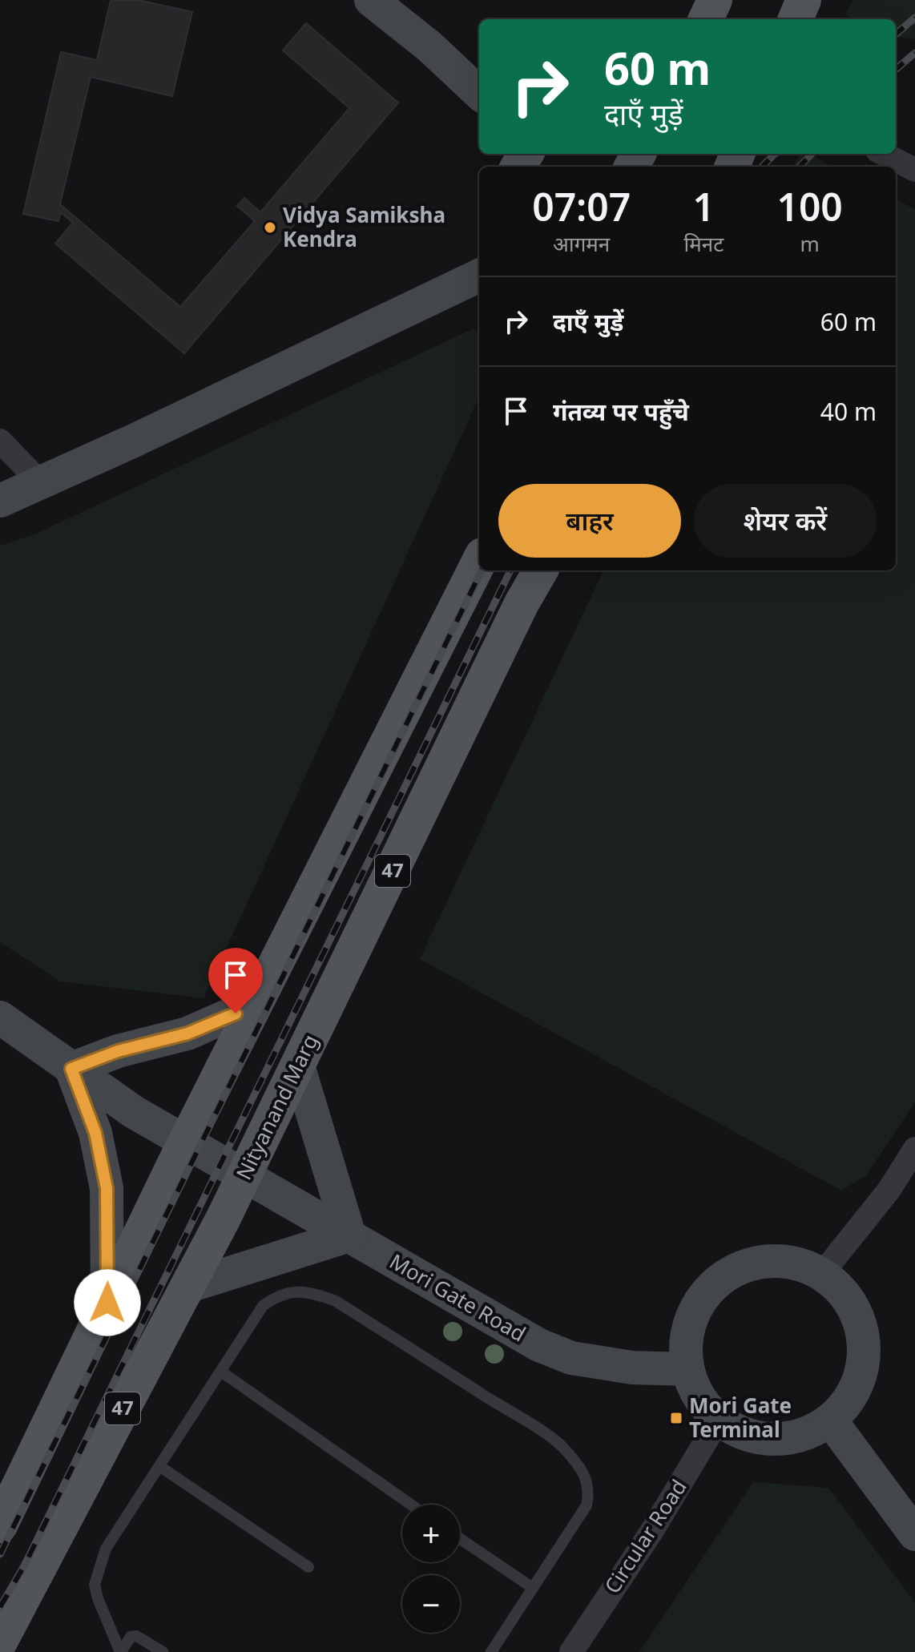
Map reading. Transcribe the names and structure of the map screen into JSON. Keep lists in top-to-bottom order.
{
  "streets": {
    "main road": ["47", "Nityanand Marg"],
    "street": ["Mori Gate Road", "Circular Road"]
  },
  "crossings": [
    ["Nityanand Marg", "Mori Gate Road"],
    ["Mori Gate Road", "Circular Road"]
  ],
  "places": {
    "other": ["Vidya Samiksha Kendra"],
    "transit": ["Mori Gate Terminal"]
  },
  "page": {
    "turn": ["60 m", "दाएँ मुड़ें"],
    "eta": [
      "07:07",
      "आगमन",
      "1",
      "मिनट",
      "100",
      "m"
    ],
    "list": [
      {
        "name": "दाएँ मुड़ें",
        "value": "60 m"
      },
      {
        "name": "गंतव्य पर पहुँचे",
        "value": "40 m"
      }
    ],
    "buttons": ["बाहर", "शेयर करें"],
    "map_buttons": ["+", "−"]
  }
}
